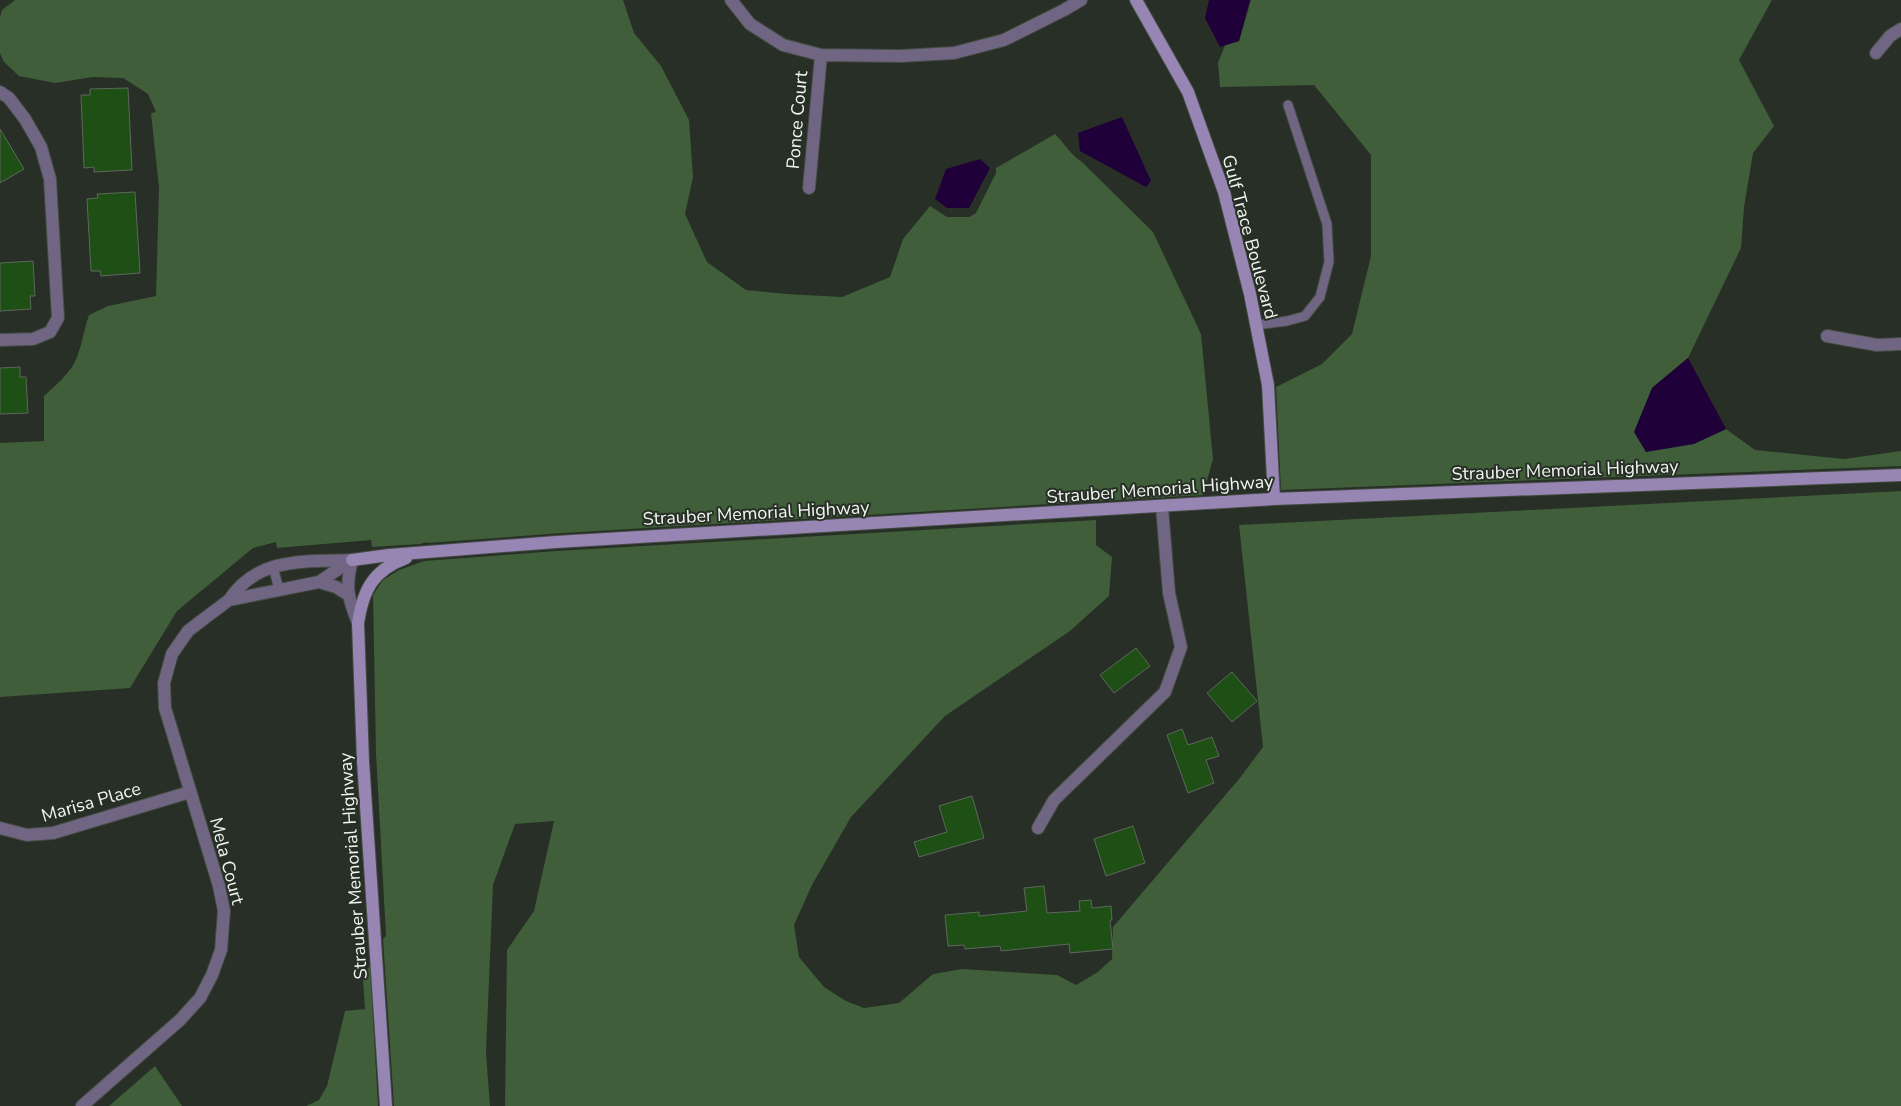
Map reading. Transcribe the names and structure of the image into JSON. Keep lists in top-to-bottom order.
{
  "streets": {
    "street": [
      "Ponce Court",
      "Gulf Trace Boulevard",
      "Strauber Memorial Highway",
      "Marisa Place",
      "Mela Court"
    ]
  },
  "crossings": [
    ["Gulf Trace Boulevard", "Strauber Memorial Highway"],
    ["Strauber Memorial Highway", "Mela Court"],
    ["Marisa Place", "Mela Court"]
  ]
}
